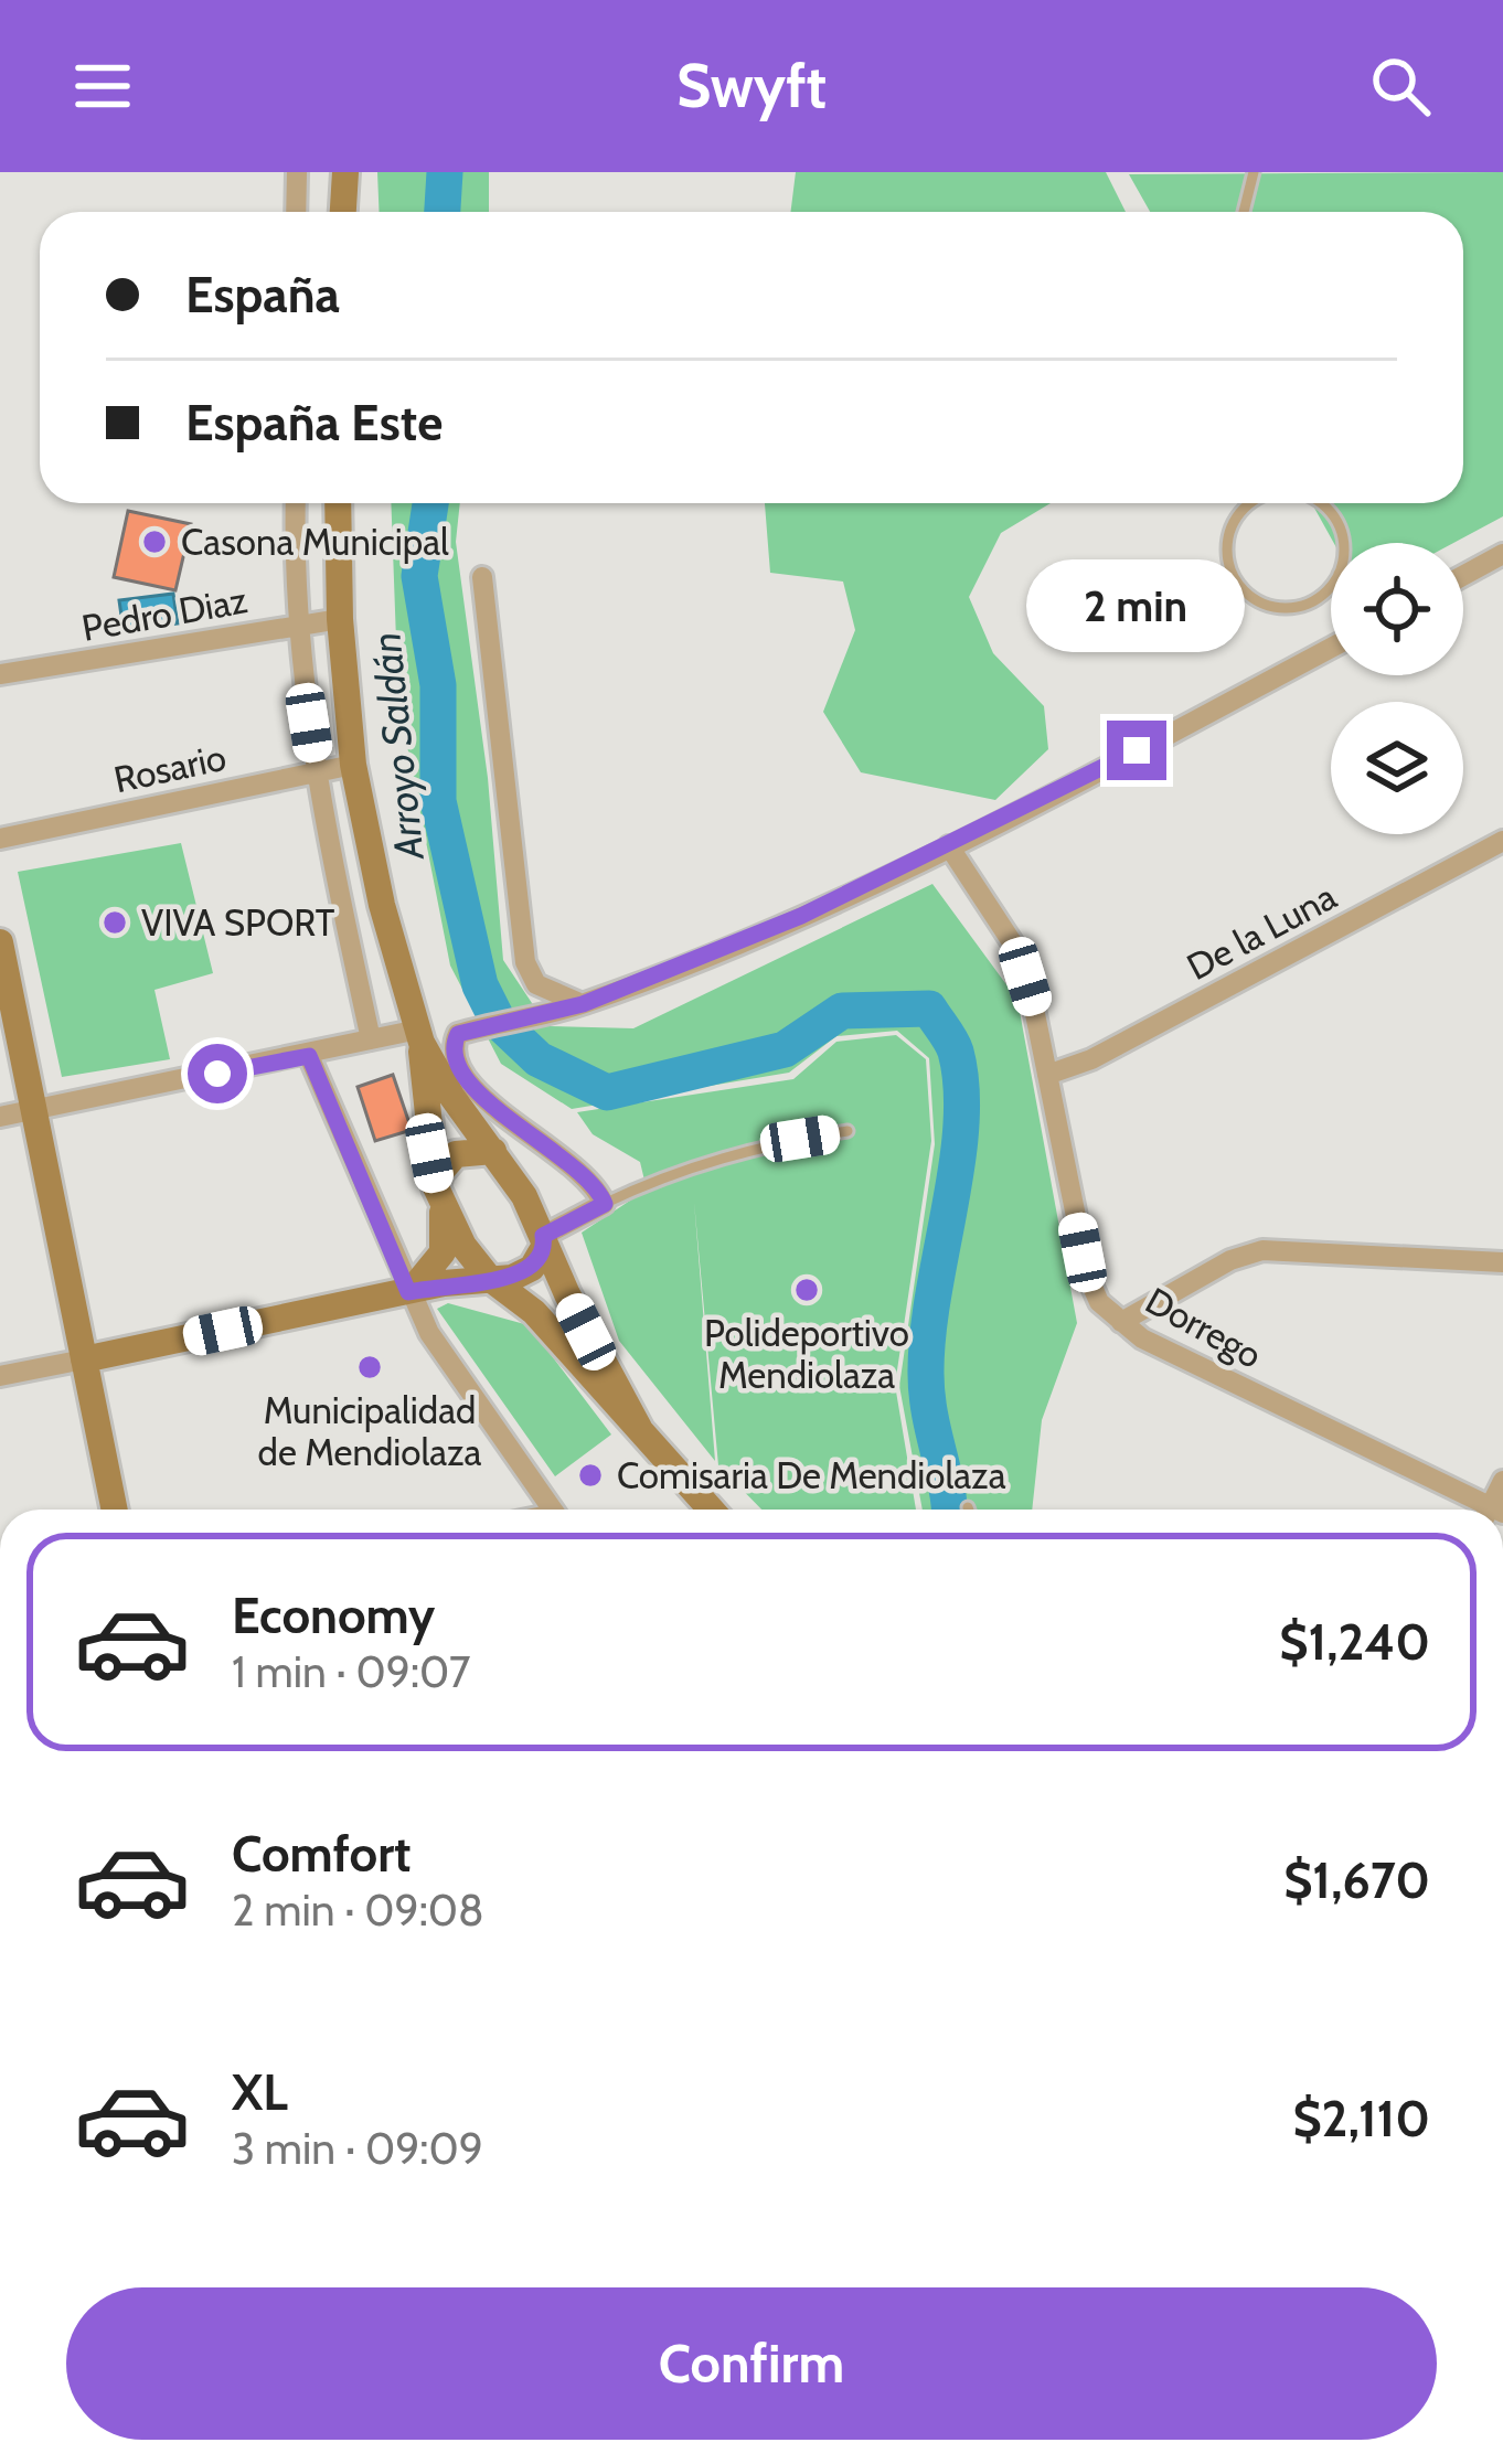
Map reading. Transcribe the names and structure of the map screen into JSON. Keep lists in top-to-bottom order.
{
  "streets": {
    "street": [
      "Pedro Diaz",
      "Rosario",
      "De la Luna",
      "Dorrego"
    ]
  },
  "crossings": [
    ["De la Luna", "Dorrego"]
  ],
  "water": ["Arroyo Saldán"],
  "places": [
    "Casona Municipal",
    "VIVA SPORT",
    "Polideportivo Mendiolaza",
    "Municipalidad de Mendiolaza",
    "Comisaria De Mendiolaza"
  ],
  "page": {
    "header": "Swyft",
    "banner": ["España", "España Este"],
    "bubble": "2 min",
    "list": [
      {
        "name": "Economy",
        "note": "1 min · 09:07",
        "value": "$1,240"
      },
      {
        "name": "Comfort",
        "note": "2 min · 09:08",
        "value": "$1,670"
      },
      {
        "name": "XL",
        "note": "3 min · 09:09",
        "value": "$2,110"
      }
    ],
    "buttons": "Confirm"
  }
}
